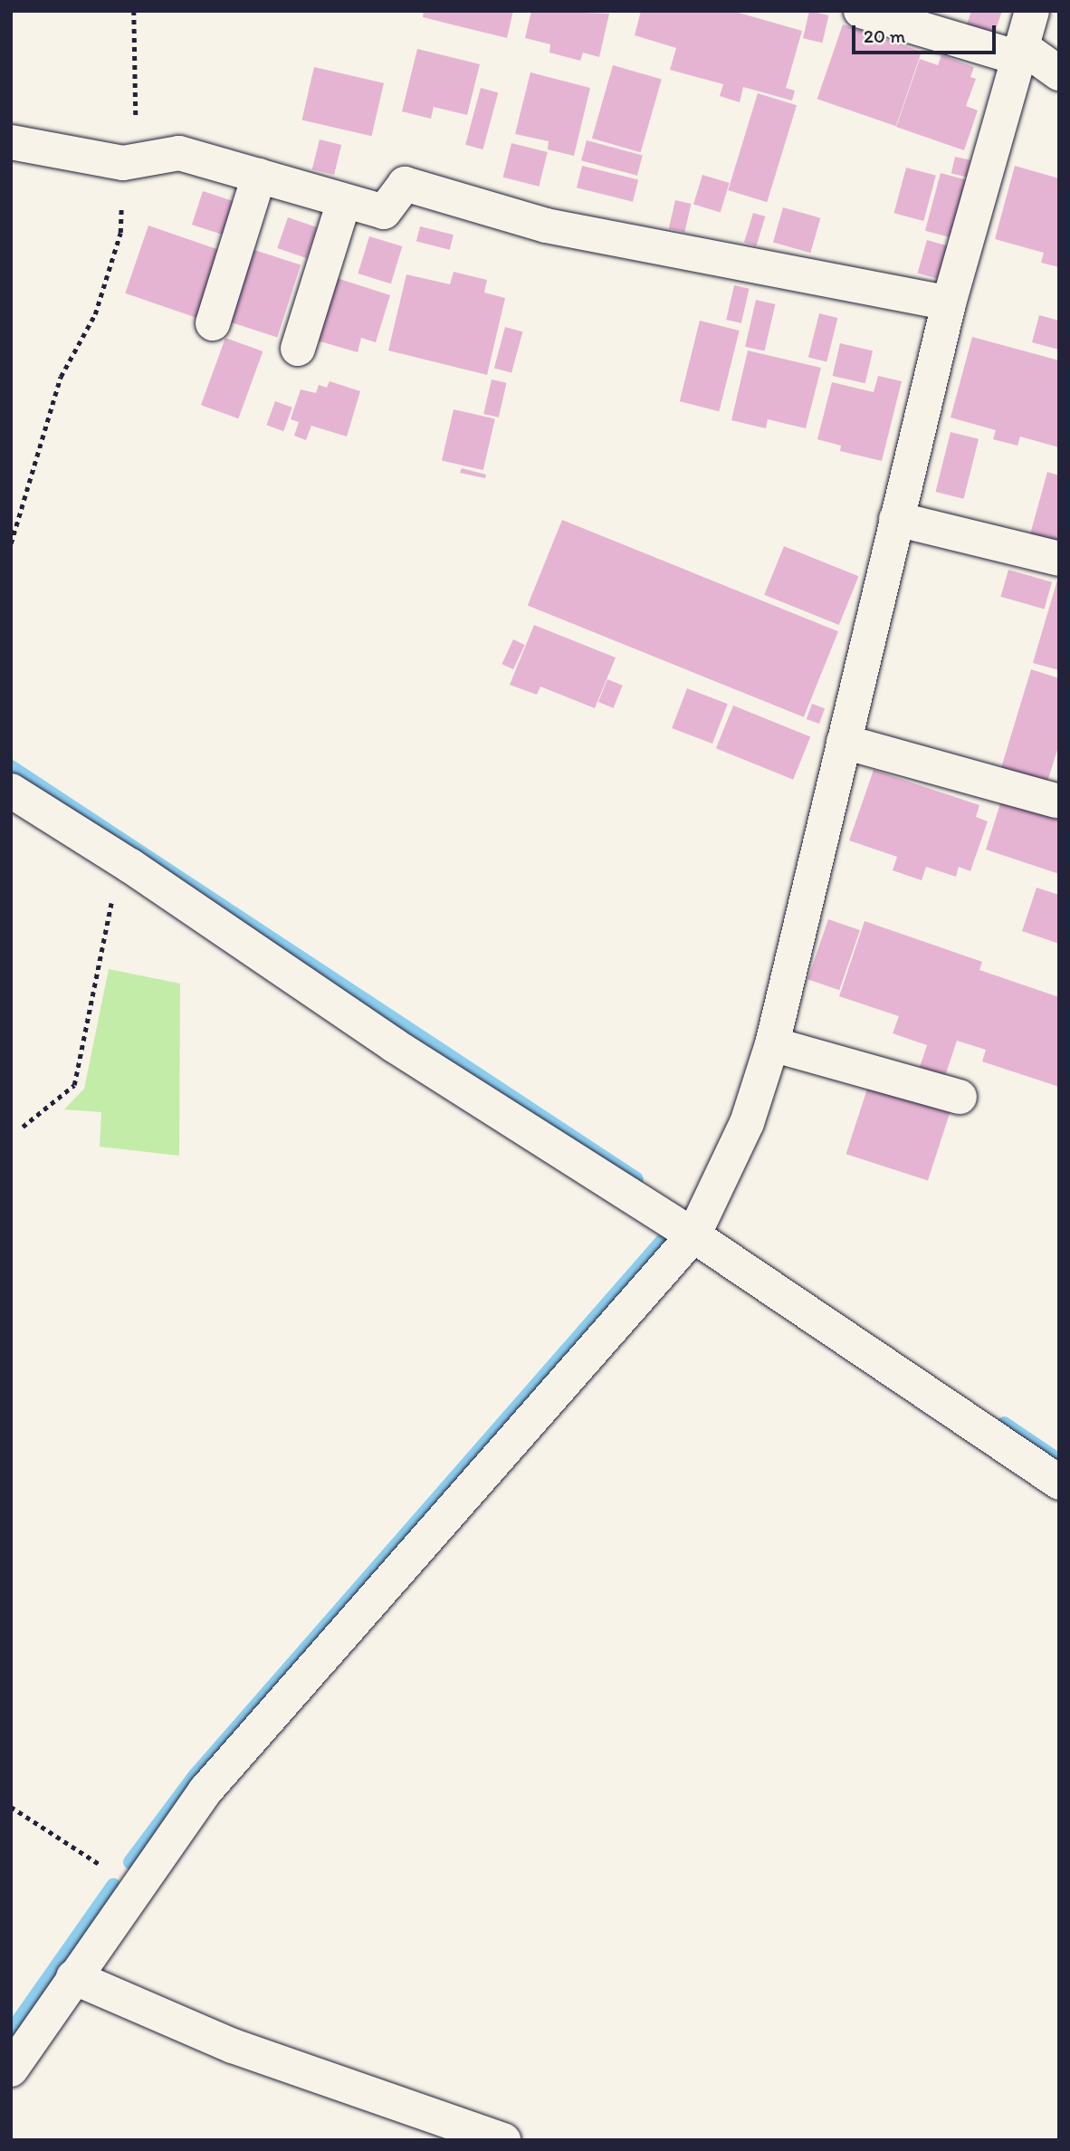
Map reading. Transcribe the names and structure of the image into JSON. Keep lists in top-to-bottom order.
{
  "scale_bar": "20 m"
}
